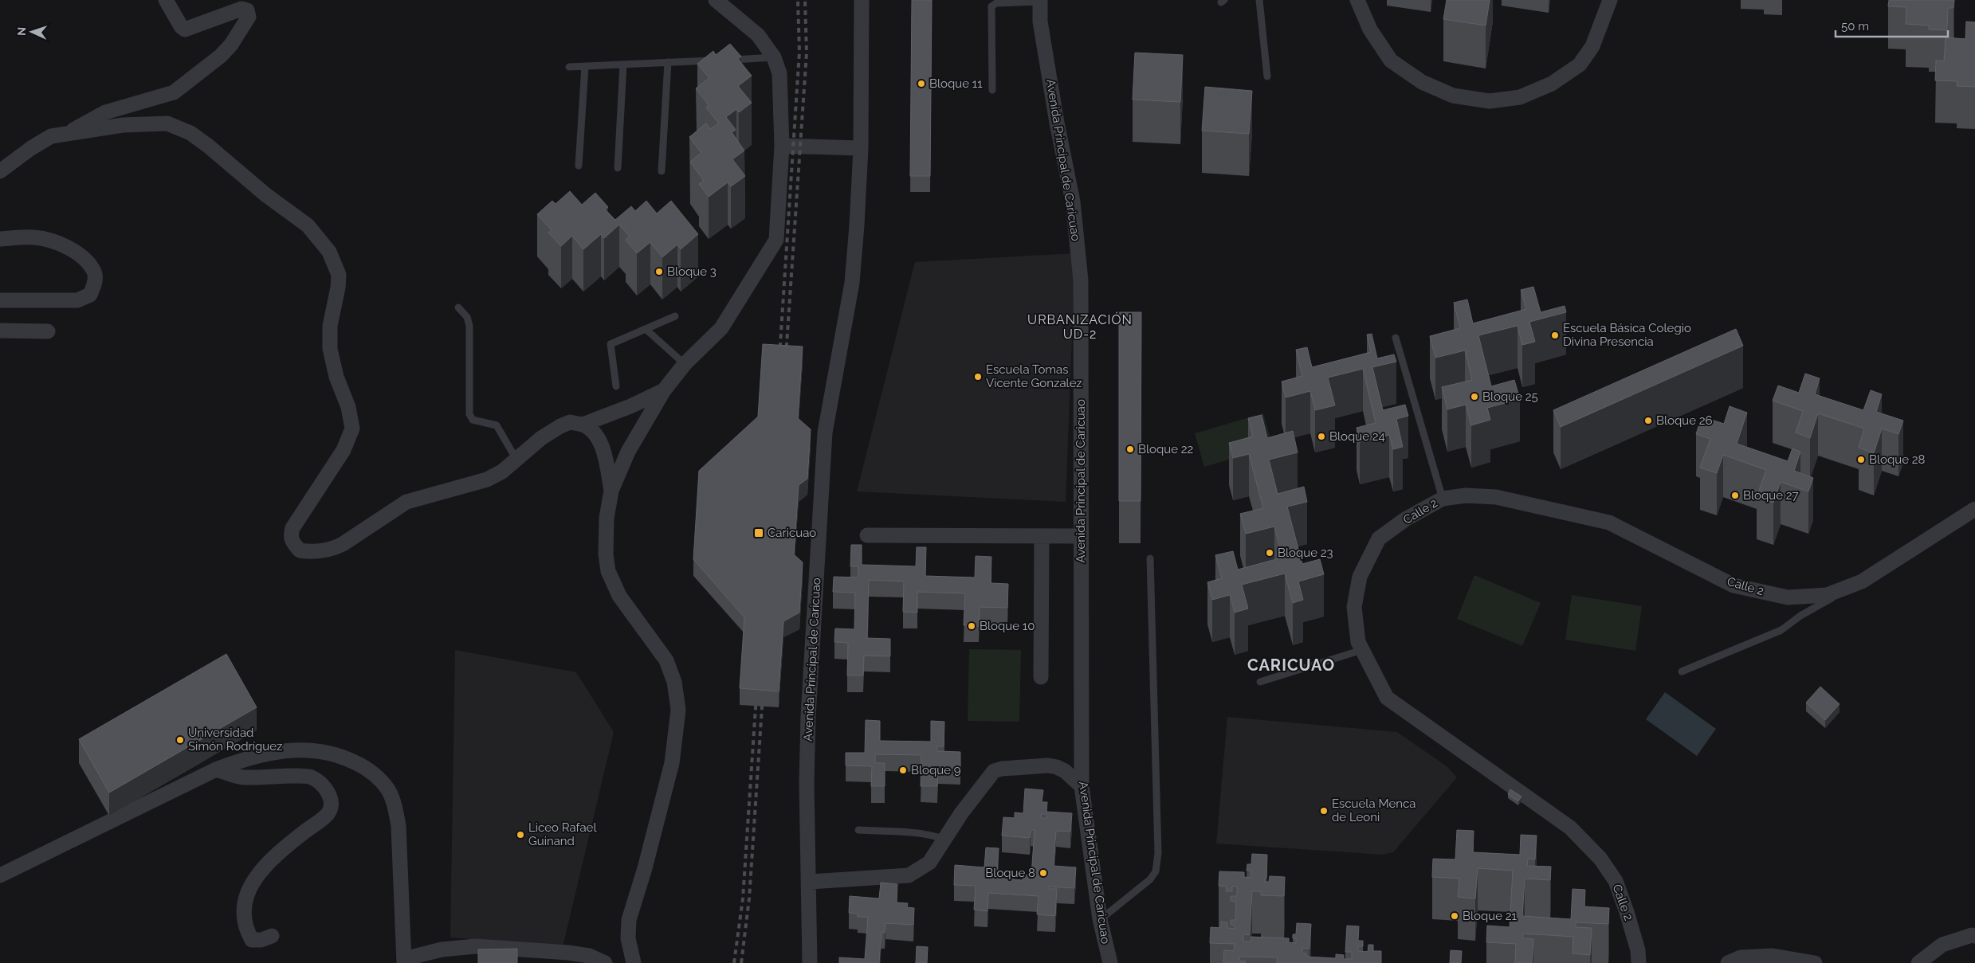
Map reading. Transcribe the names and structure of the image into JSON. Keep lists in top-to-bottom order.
{
  "streets": {
    "street": ["Avenida Principal de Caricuao", "Calle 2"]
  },
  "districts": ["URBANIZACIÓN UD-2", "CARICUAO"],
  "places": {
    "other": [
      "Bloque 11",
      "Bloque 3",
      "Escuela Básica Colegio Divina Presencia",
      "Escuela Tomas Vicente Gonzalez",
      "Bloque 25",
      "Bloque 26",
      "Bloque 24",
      "Bloque 22",
      "Bloque 28",
      "Bloque 27",
      "Bloque 23",
      "Bloque 10",
      "Universidad Simón Rodríguez",
      "Bloque 9",
      "Escuela Menca de Leoni",
      "Liceo Rafael Guinand",
      "Bloque 8",
      "Bloque 21"
    ],
    "transit": ["Caricuao"]
  },
  "scale_bar": "50 m",
  "north": "left"
}
